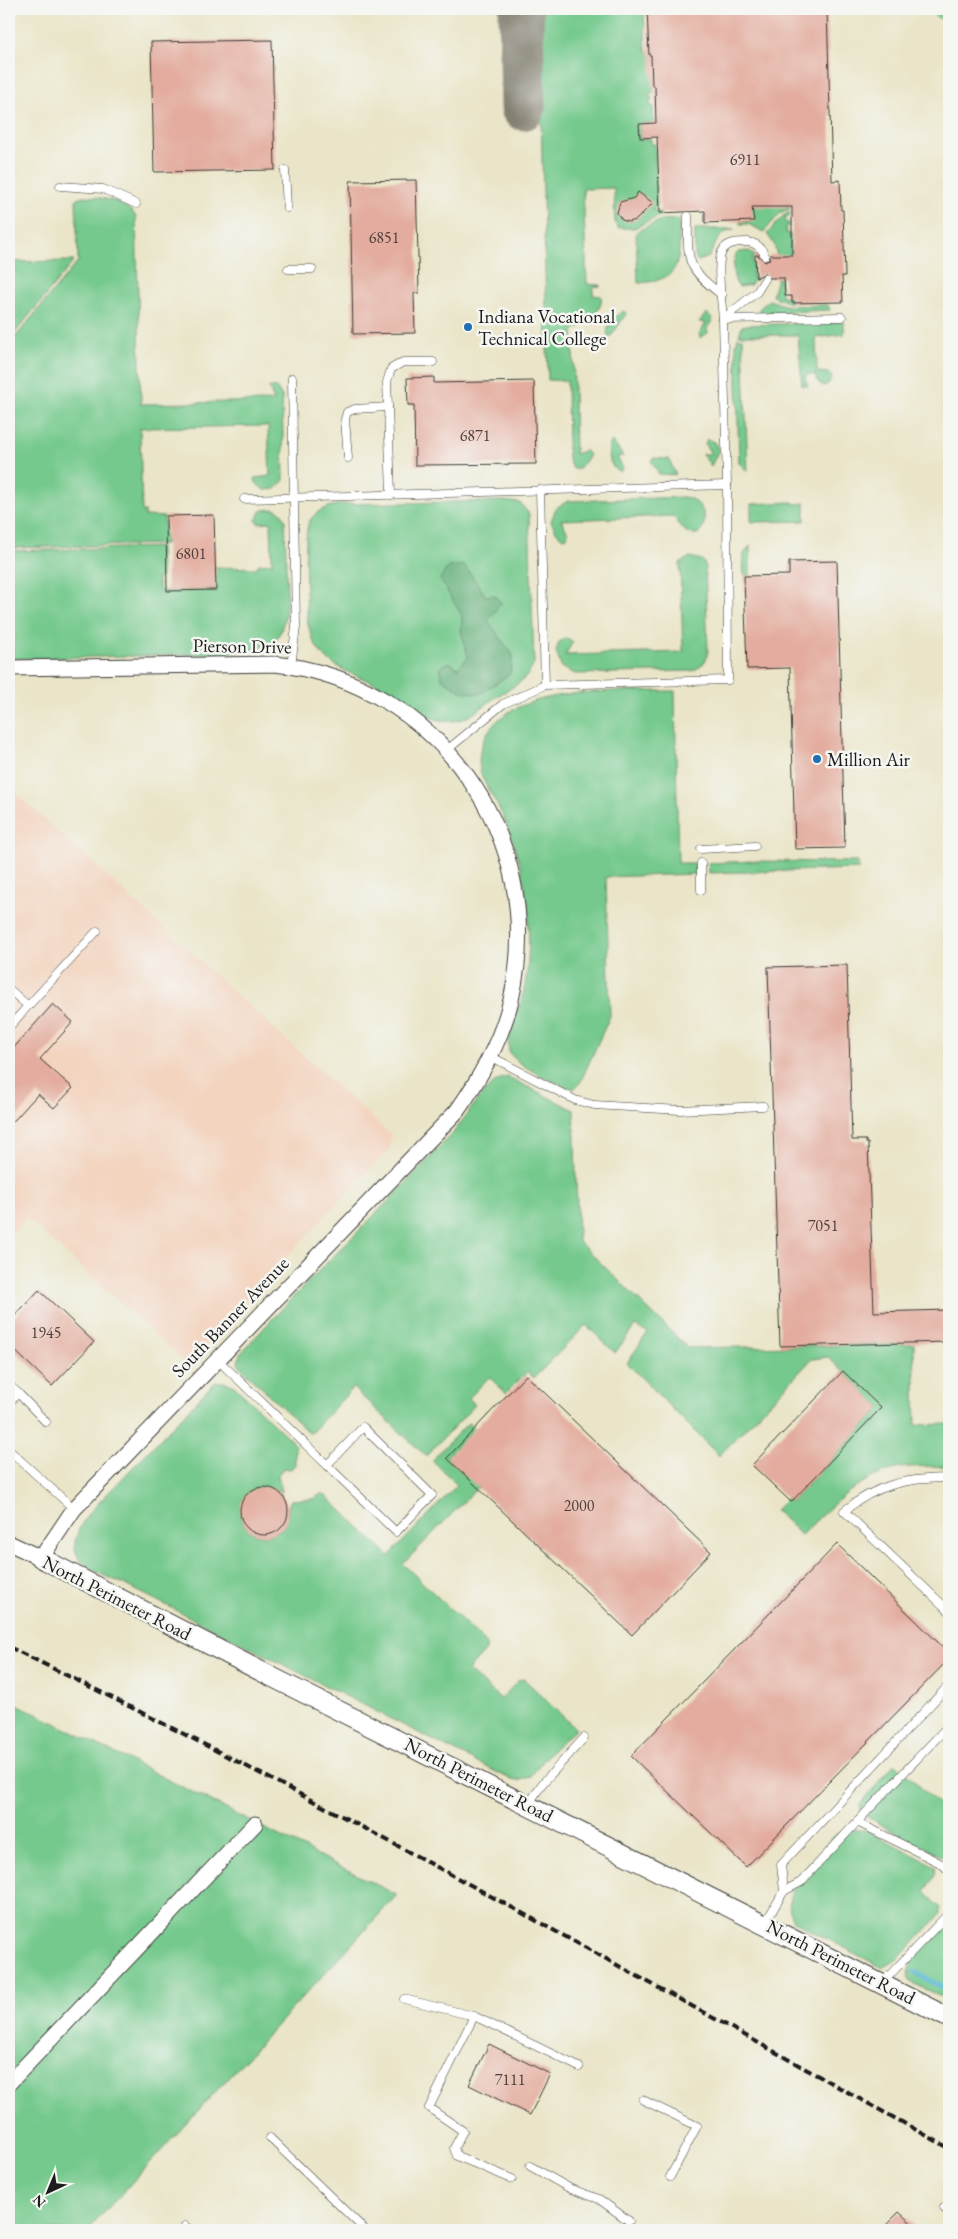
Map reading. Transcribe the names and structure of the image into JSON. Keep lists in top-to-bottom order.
{
  "streets": {
    "street": ["Pierson Drive", "South Banner Avenue", "North Perimeter Road"]
  },
  "crossings": [
    ["Pierson Drive", "South Banner Avenue"],
    ["South Banner Avenue", "North Perimeter Road"]
  ],
  "places": ["Indiana Vocational Technical College", "Million Air"],
  "house_numbers": [
    "6911",
    "6851",
    "6871",
    "6801",
    "7051",
    "1945",
    "2000",
    "7111"
  ],
  "north": "bottom left"
}
